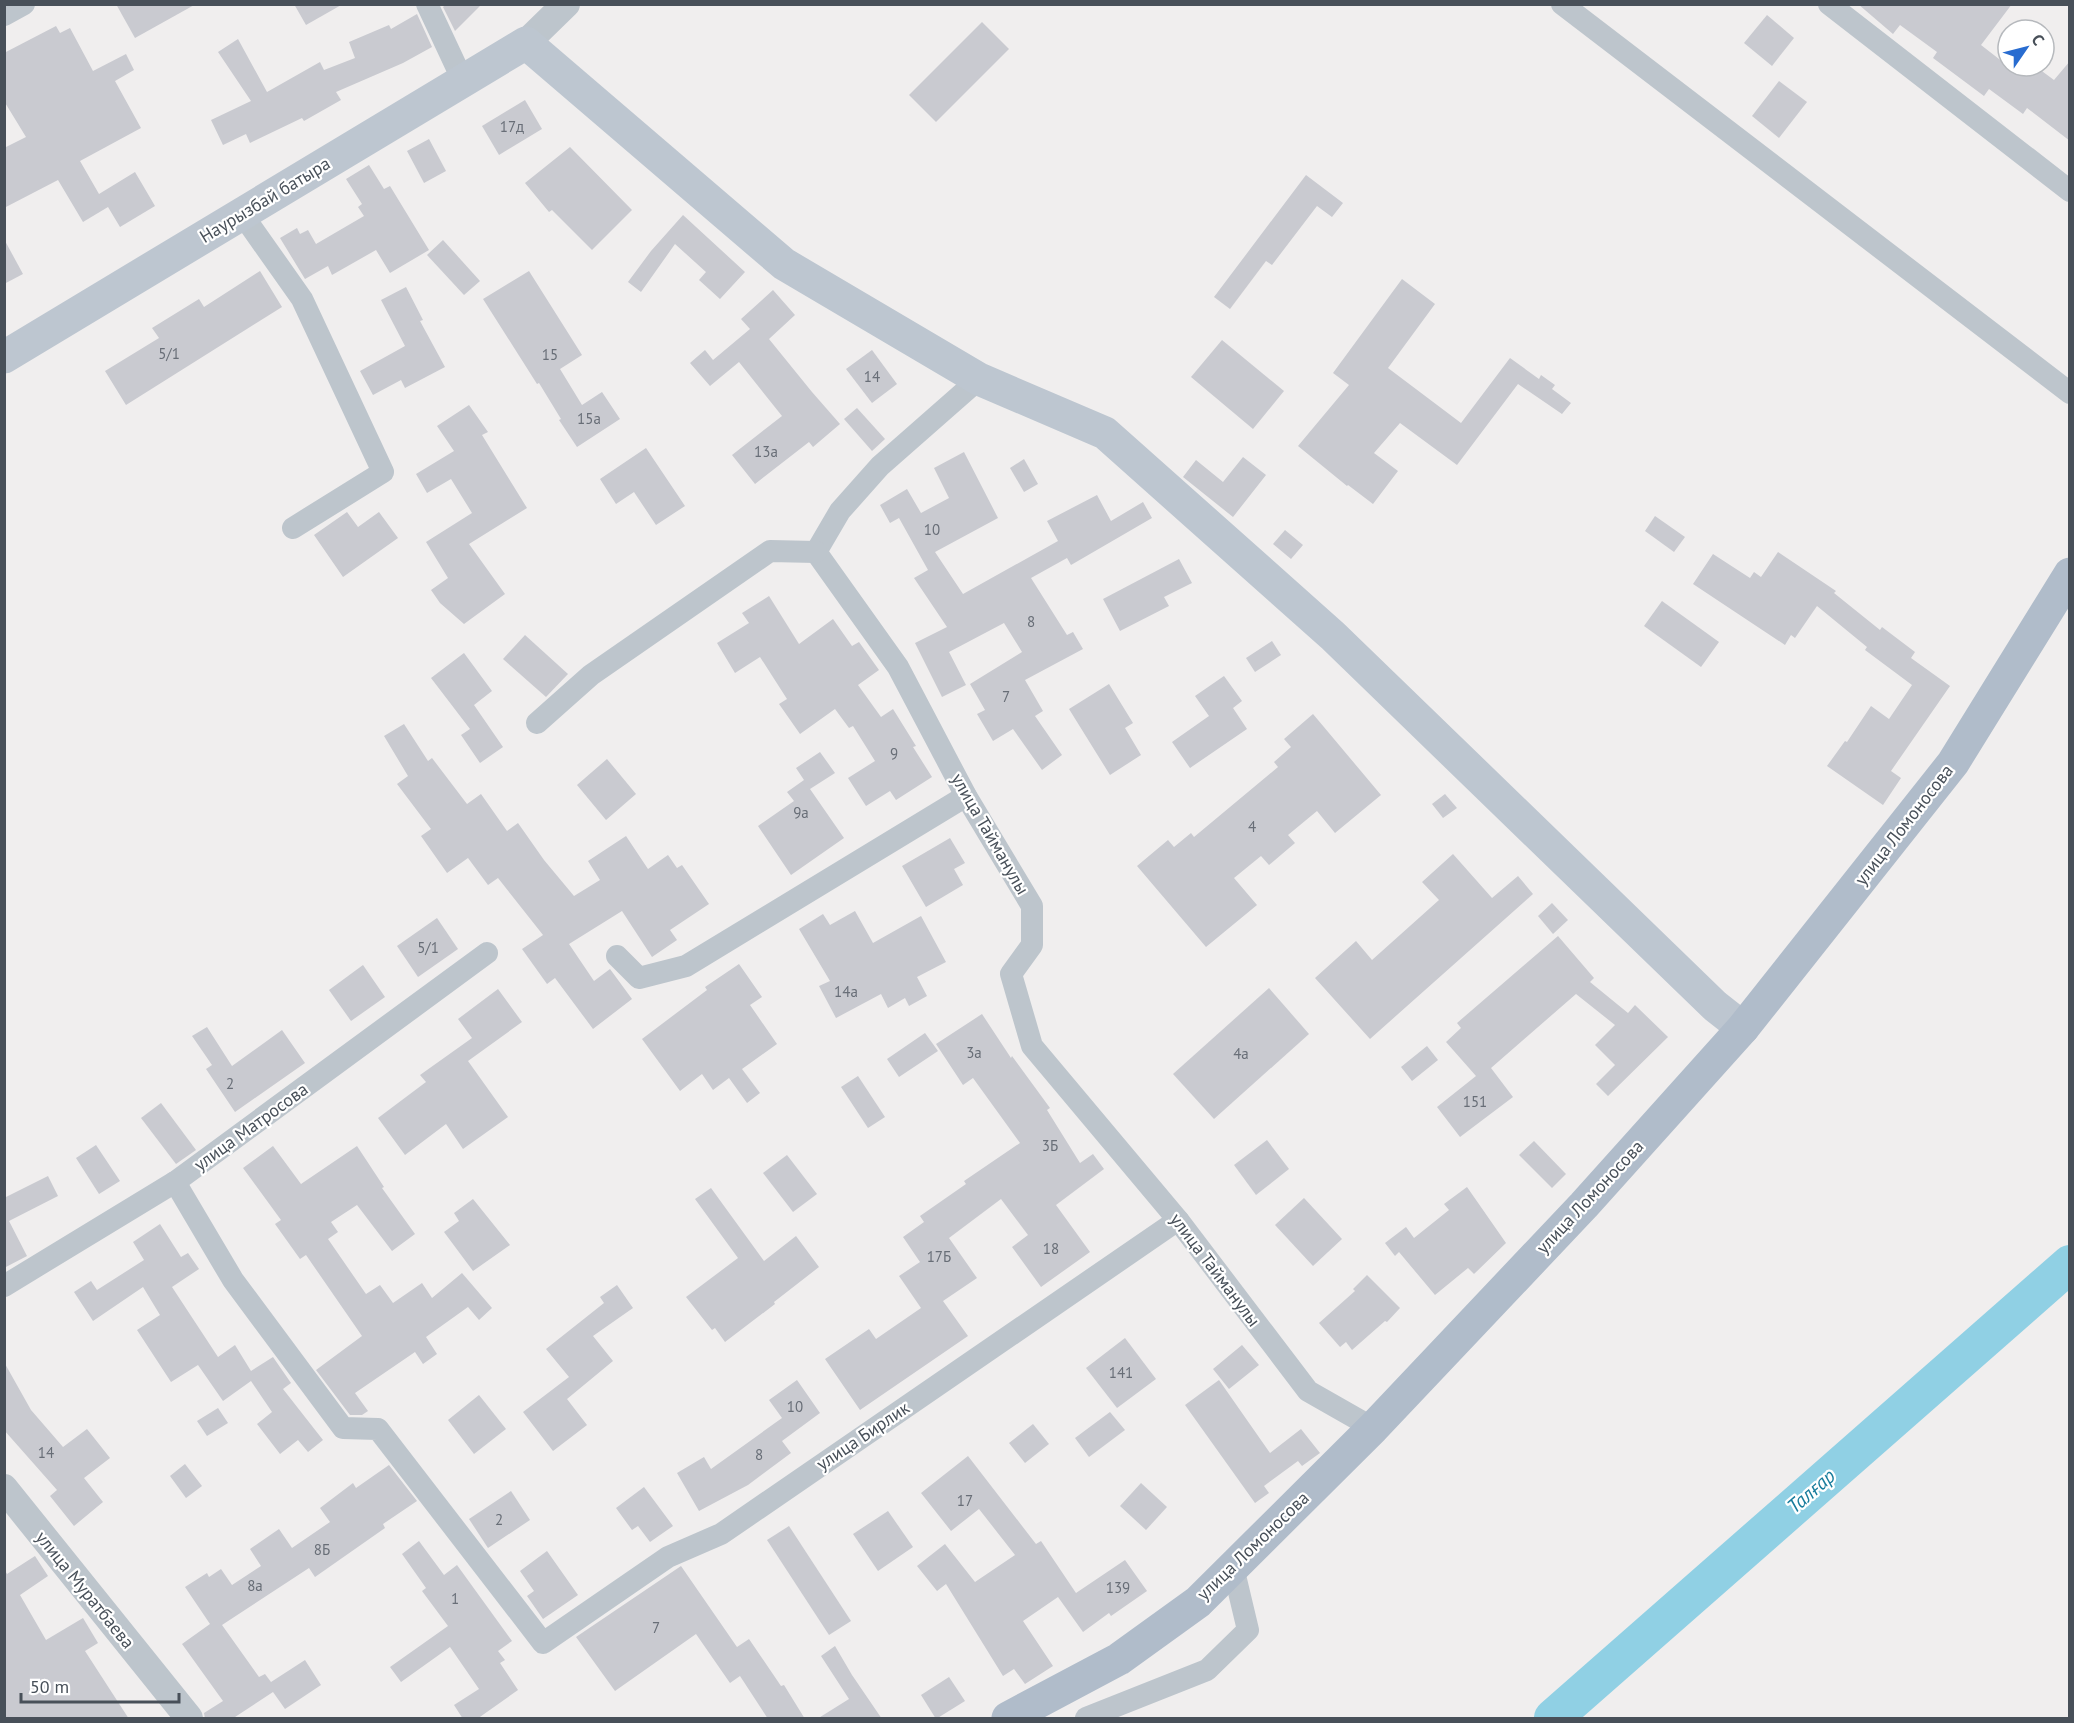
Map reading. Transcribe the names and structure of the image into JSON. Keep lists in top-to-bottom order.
{
  "streets": {
    "main road": ["Наурызбай батыра", "улица Ломоносова"],
    "street": [
      "улица Тайманулы",
      "улица Матросова",
      "улица Бирлик",
      "улица Муратбаева"
    ]
  },
  "crossings": [
    ["улица Ломоносова", "улица Тайманулы"],
    ["улица Тайманулы", "улица Бирлик"],
    ["улица Матросова", "улица Бирлик"]
  ],
  "water": ["Талғар"],
  "house_numbers": [
    "17д",
    "5/1",
    "15",
    "14",
    "15а",
    "13а",
    "10",
    "8",
    "7",
    "9",
    "9а",
    "4",
    "5/1",
    "14а",
    "3а",
    "4а",
    "2",
    "151",
    "3Б",
    "18",
    "17Б",
    "141",
    "10",
    "14",
    "8",
    "17",
    "2",
    "8Б",
    "8а",
    "139",
    "1",
    "7"
  ],
  "scale_bar": "50 m",
  "north": "top right"
}
